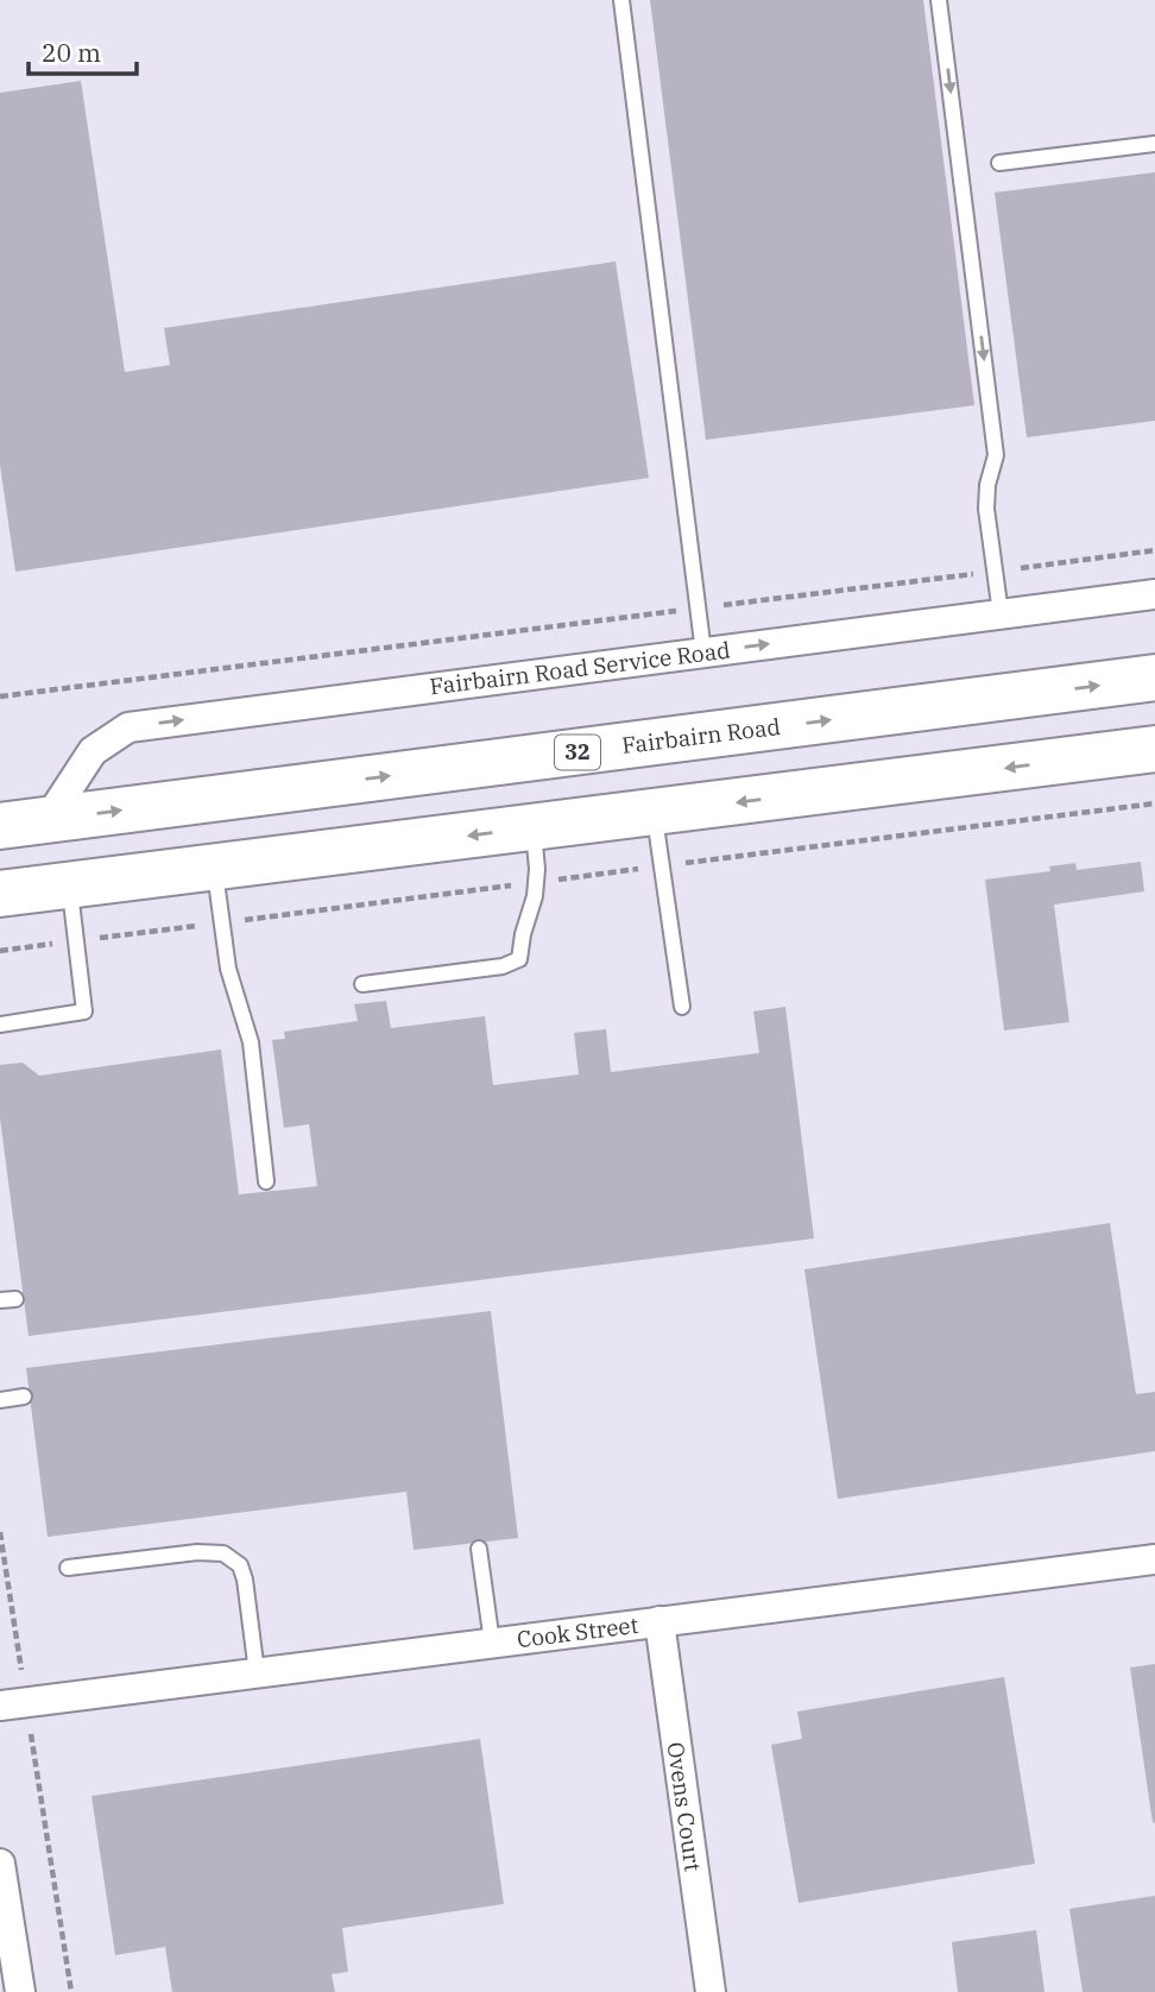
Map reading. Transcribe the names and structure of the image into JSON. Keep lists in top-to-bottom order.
{
  "streets": {
    "main road": ["Fairbairn Road", "32"],
    "street": ["Fairbairn Road Service Road", "Cook Street", "Ovens Court"]
  },
  "crossings": [
    ["Fairbairn Road Service Road", "Fairbairn Road"],
    ["Cook Street", "Ovens Court"]
  ],
  "one_way": ["Fairbairn Road Service Road"],
  "scale_bar": "20 m"
}
